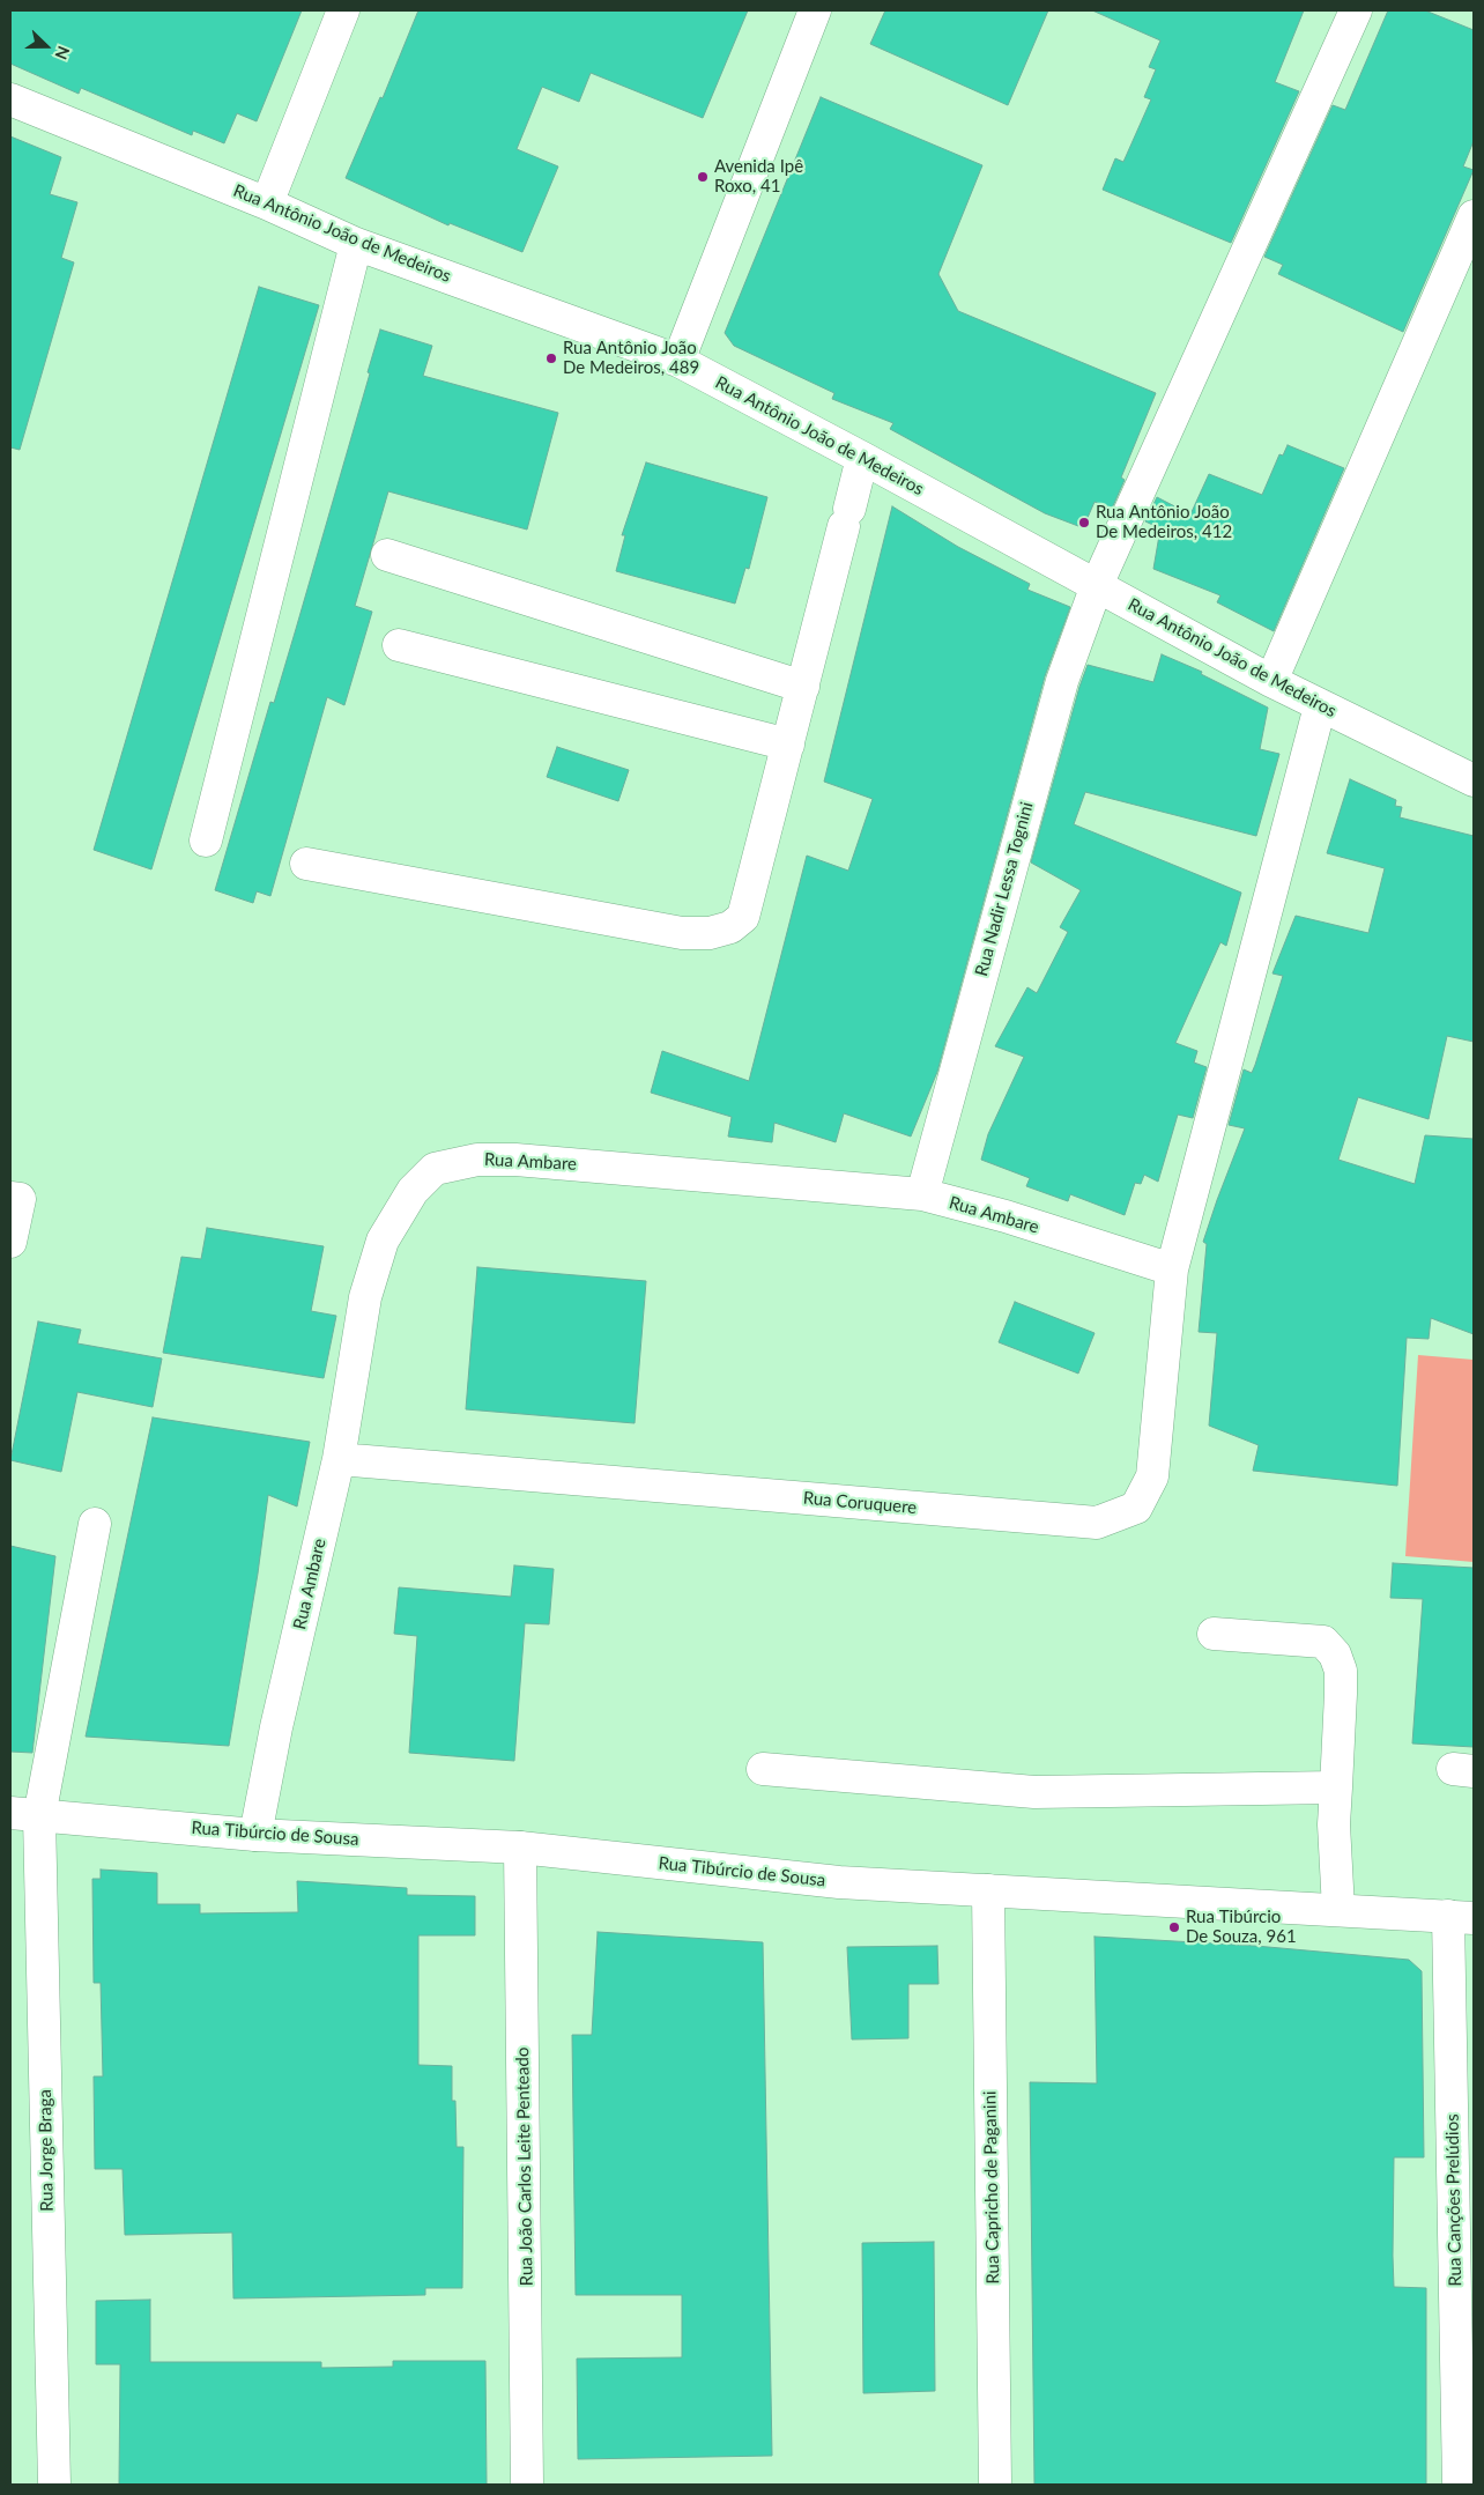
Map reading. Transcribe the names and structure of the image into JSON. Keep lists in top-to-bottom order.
{
  "streets": {
    "street": [
      "Rua Antônio João de Medeiros",
      "Rua Nadir Lessa Tognini",
      "Rua Ambare",
      "Rua Coruquere",
      "Rua Tibúrcio de Sousa",
      "Rua Jorge Braga",
      "Rua João Carlos Leite Penteado",
      "Rua Capricho de Paganini",
      "Rua Canções Prelúdios"
    ]
  },
  "crossings": [
    ["Rua Antônio João de Medeiros", "Rua Nadir Lessa Tognini"],
    ["Rua Nadir Lessa Tognini", "Rua Ambare"],
    ["Rua Ambare", "Rua Coruquere"],
    ["Rua Ambare", "Rua Tibúrcio de Sousa"],
    ["Rua Tibúrcio de Sousa", "Rua Jorge Braga"],
    ["Rua Tibúrcio de Sousa", "Rua João Carlos Leite Penteado"],
    ["Rua Tibúrcio de Sousa", "Rua Capricho de Paganini"],
    ["Rua Tibúrcio de Sousa", "Rua Canções Prelúdios"]
  ],
  "places": [
    "Avenida Ipê Roxo, 41",
    "Rua Antônio João De Medeiros, 489",
    "Rua Antônio João De Medeiros, 412",
    "Rua Tibúrcio De Souza, 961"
  ],
  "north": "right"
}
